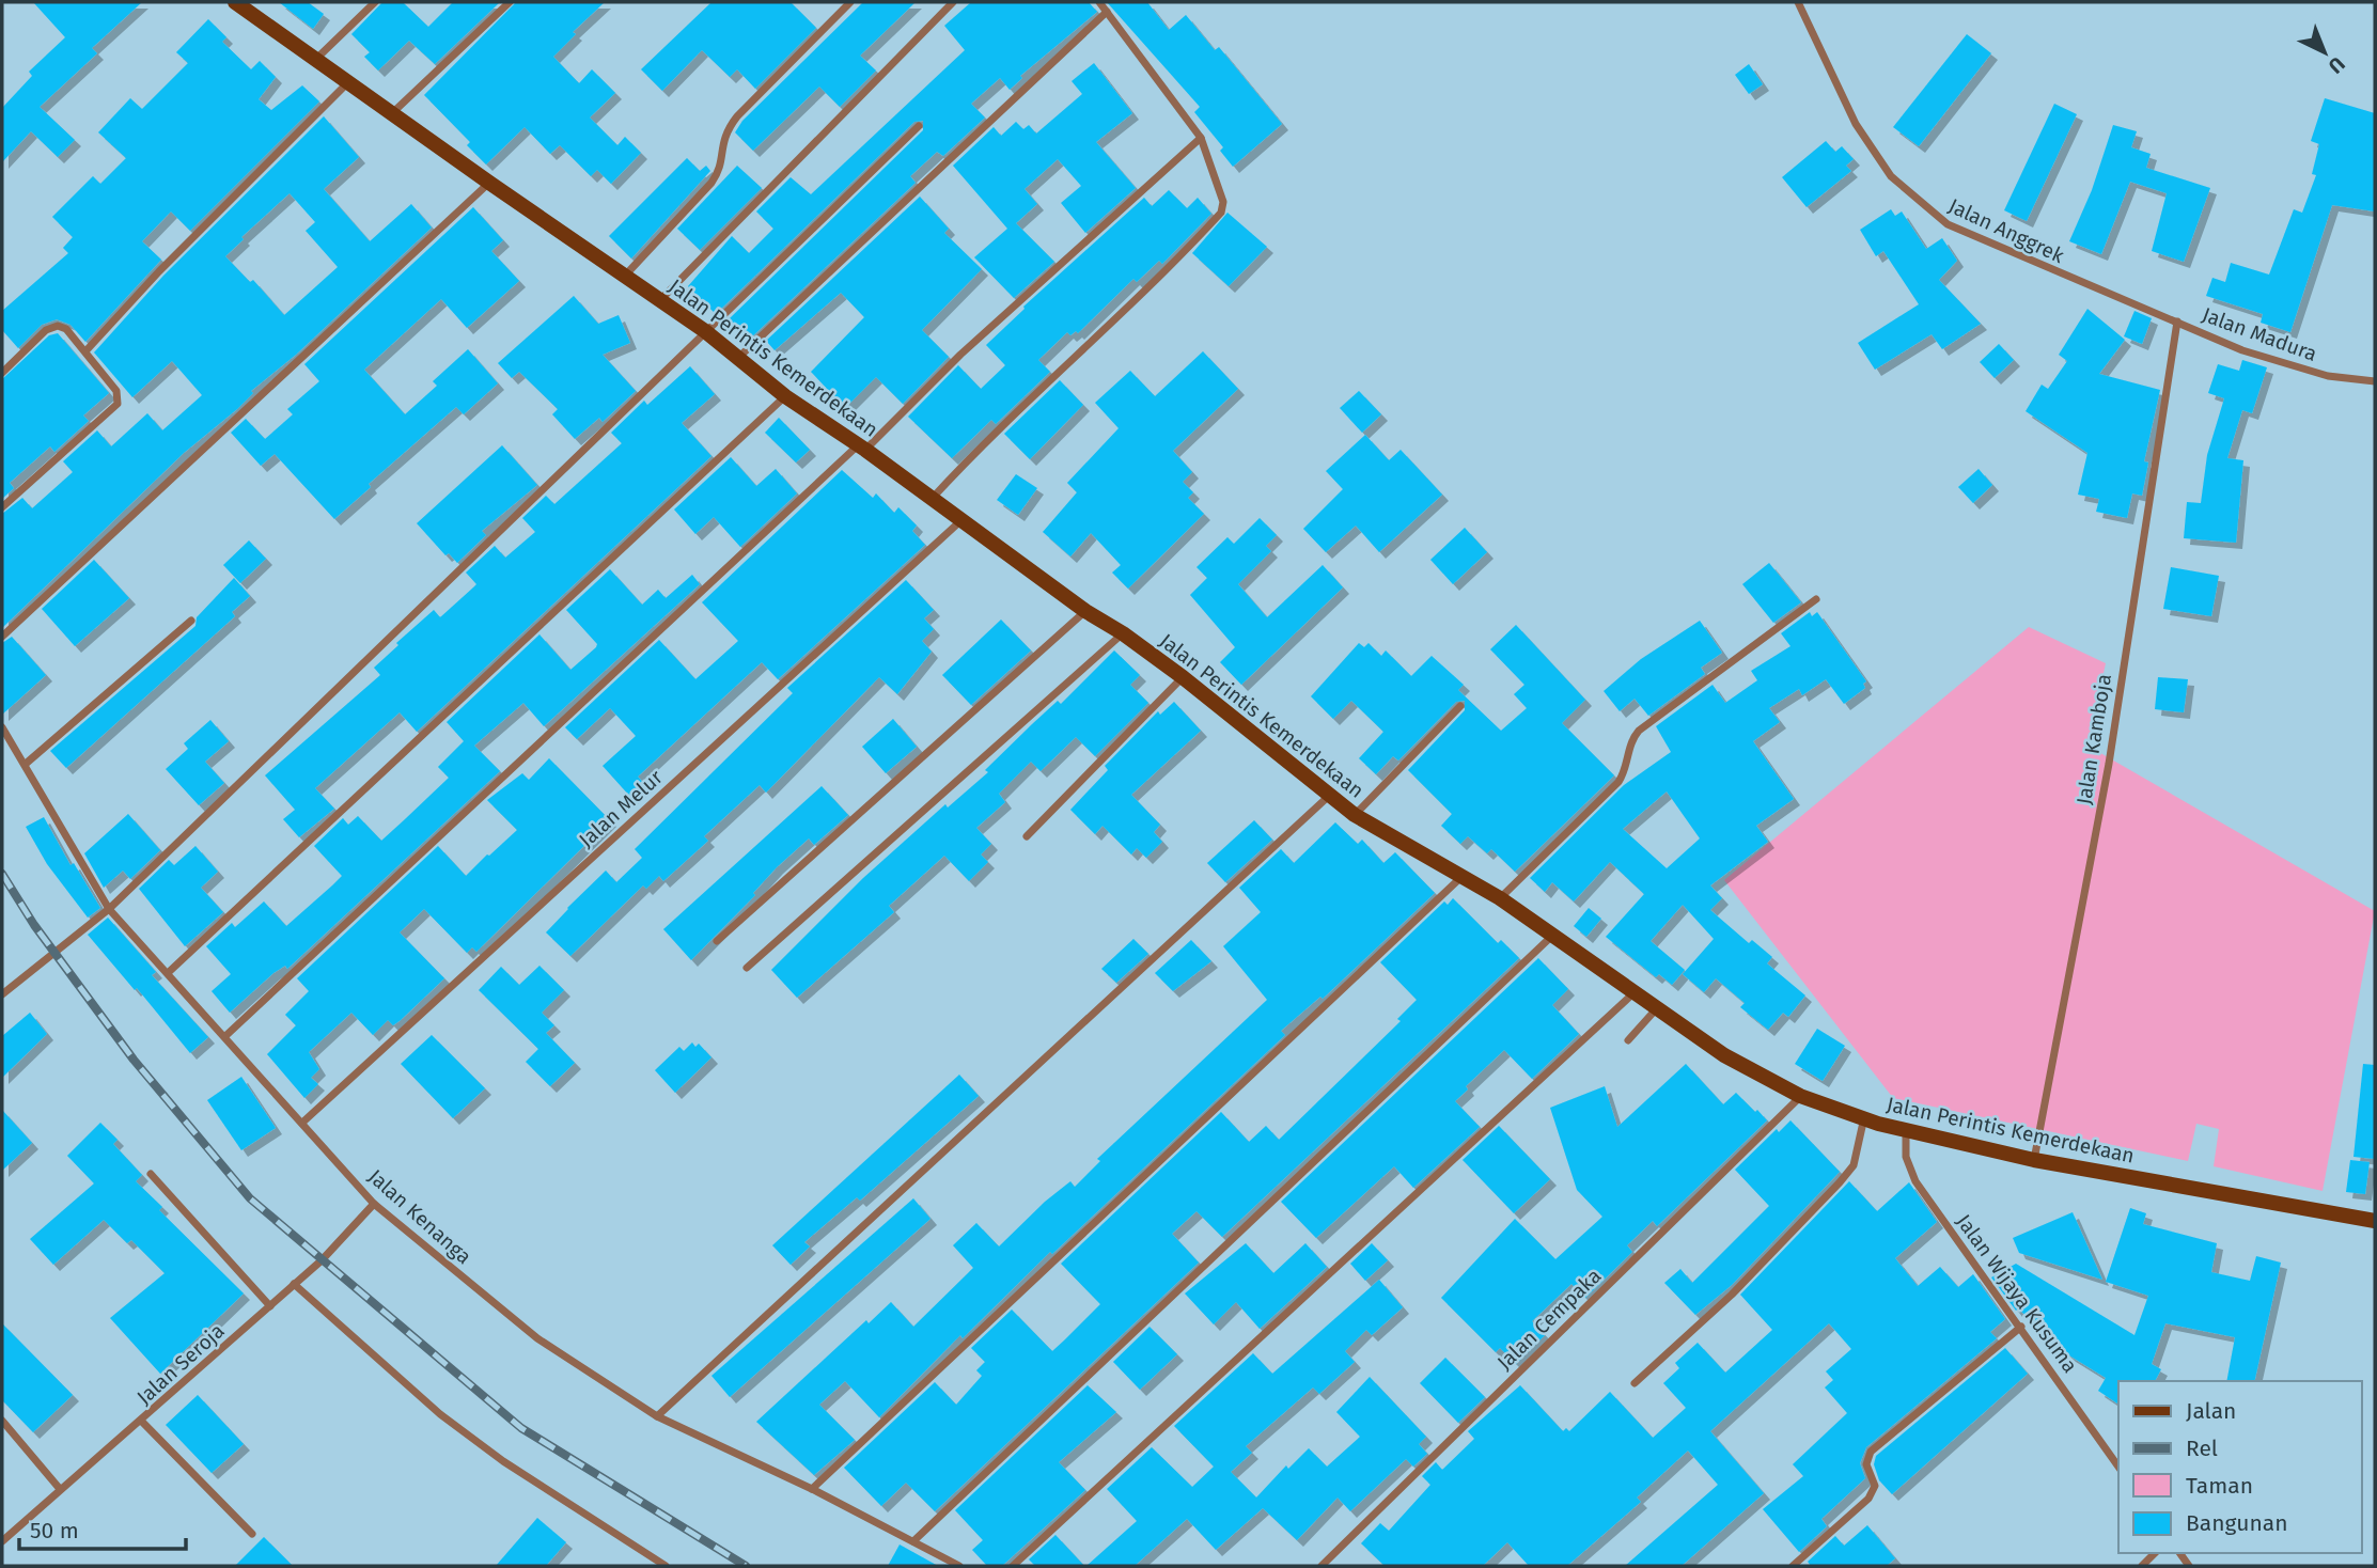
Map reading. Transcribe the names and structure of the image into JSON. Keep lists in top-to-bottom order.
{
  "streets": {
    "street": [
      "Jalan Anggrek",
      "Jalan Madura",
      "Jalan Perintis Kemerdekaan",
      "Jalan Kamboja",
      "Jalan Melur",
      "Jalan Kenanga",
      "Jalan Wijaya Kusuma",
      "Jalan Cempaka",
      "Jalan Seroja"
    ]
  },
  "crossings": [
    ["Jalan Anggrek", "Jalan Madura"],
    ["Jalan Anggrek", "Jalan Kamboja"],
    ["Jalan Madura", "Jalan Kamboja"],
    ["Jalan Perintis Kemerdekaan", "Jalan Kamboja"],
    ["Jalan Perintis Kemerdekaan", "Jalan Melur"],
    ["Jalan Perintis Kemerdekaan", "Jalan Wijaya Kusuma"],
    ["Jalan Perintis Kemerdekaan", "Jalan Cempaka"],
    ["Jalan Melur", "Jalan Kenanga"],
    ["Jalan Kenanga", "Jalan Seroja"]
  ],
  "legend": [
    "Jalan",
    "Rel",
    "Taman",
    "Bangunan"
  ],
  "scale_bar": "50 m",
  "north": "bottom right"
}
